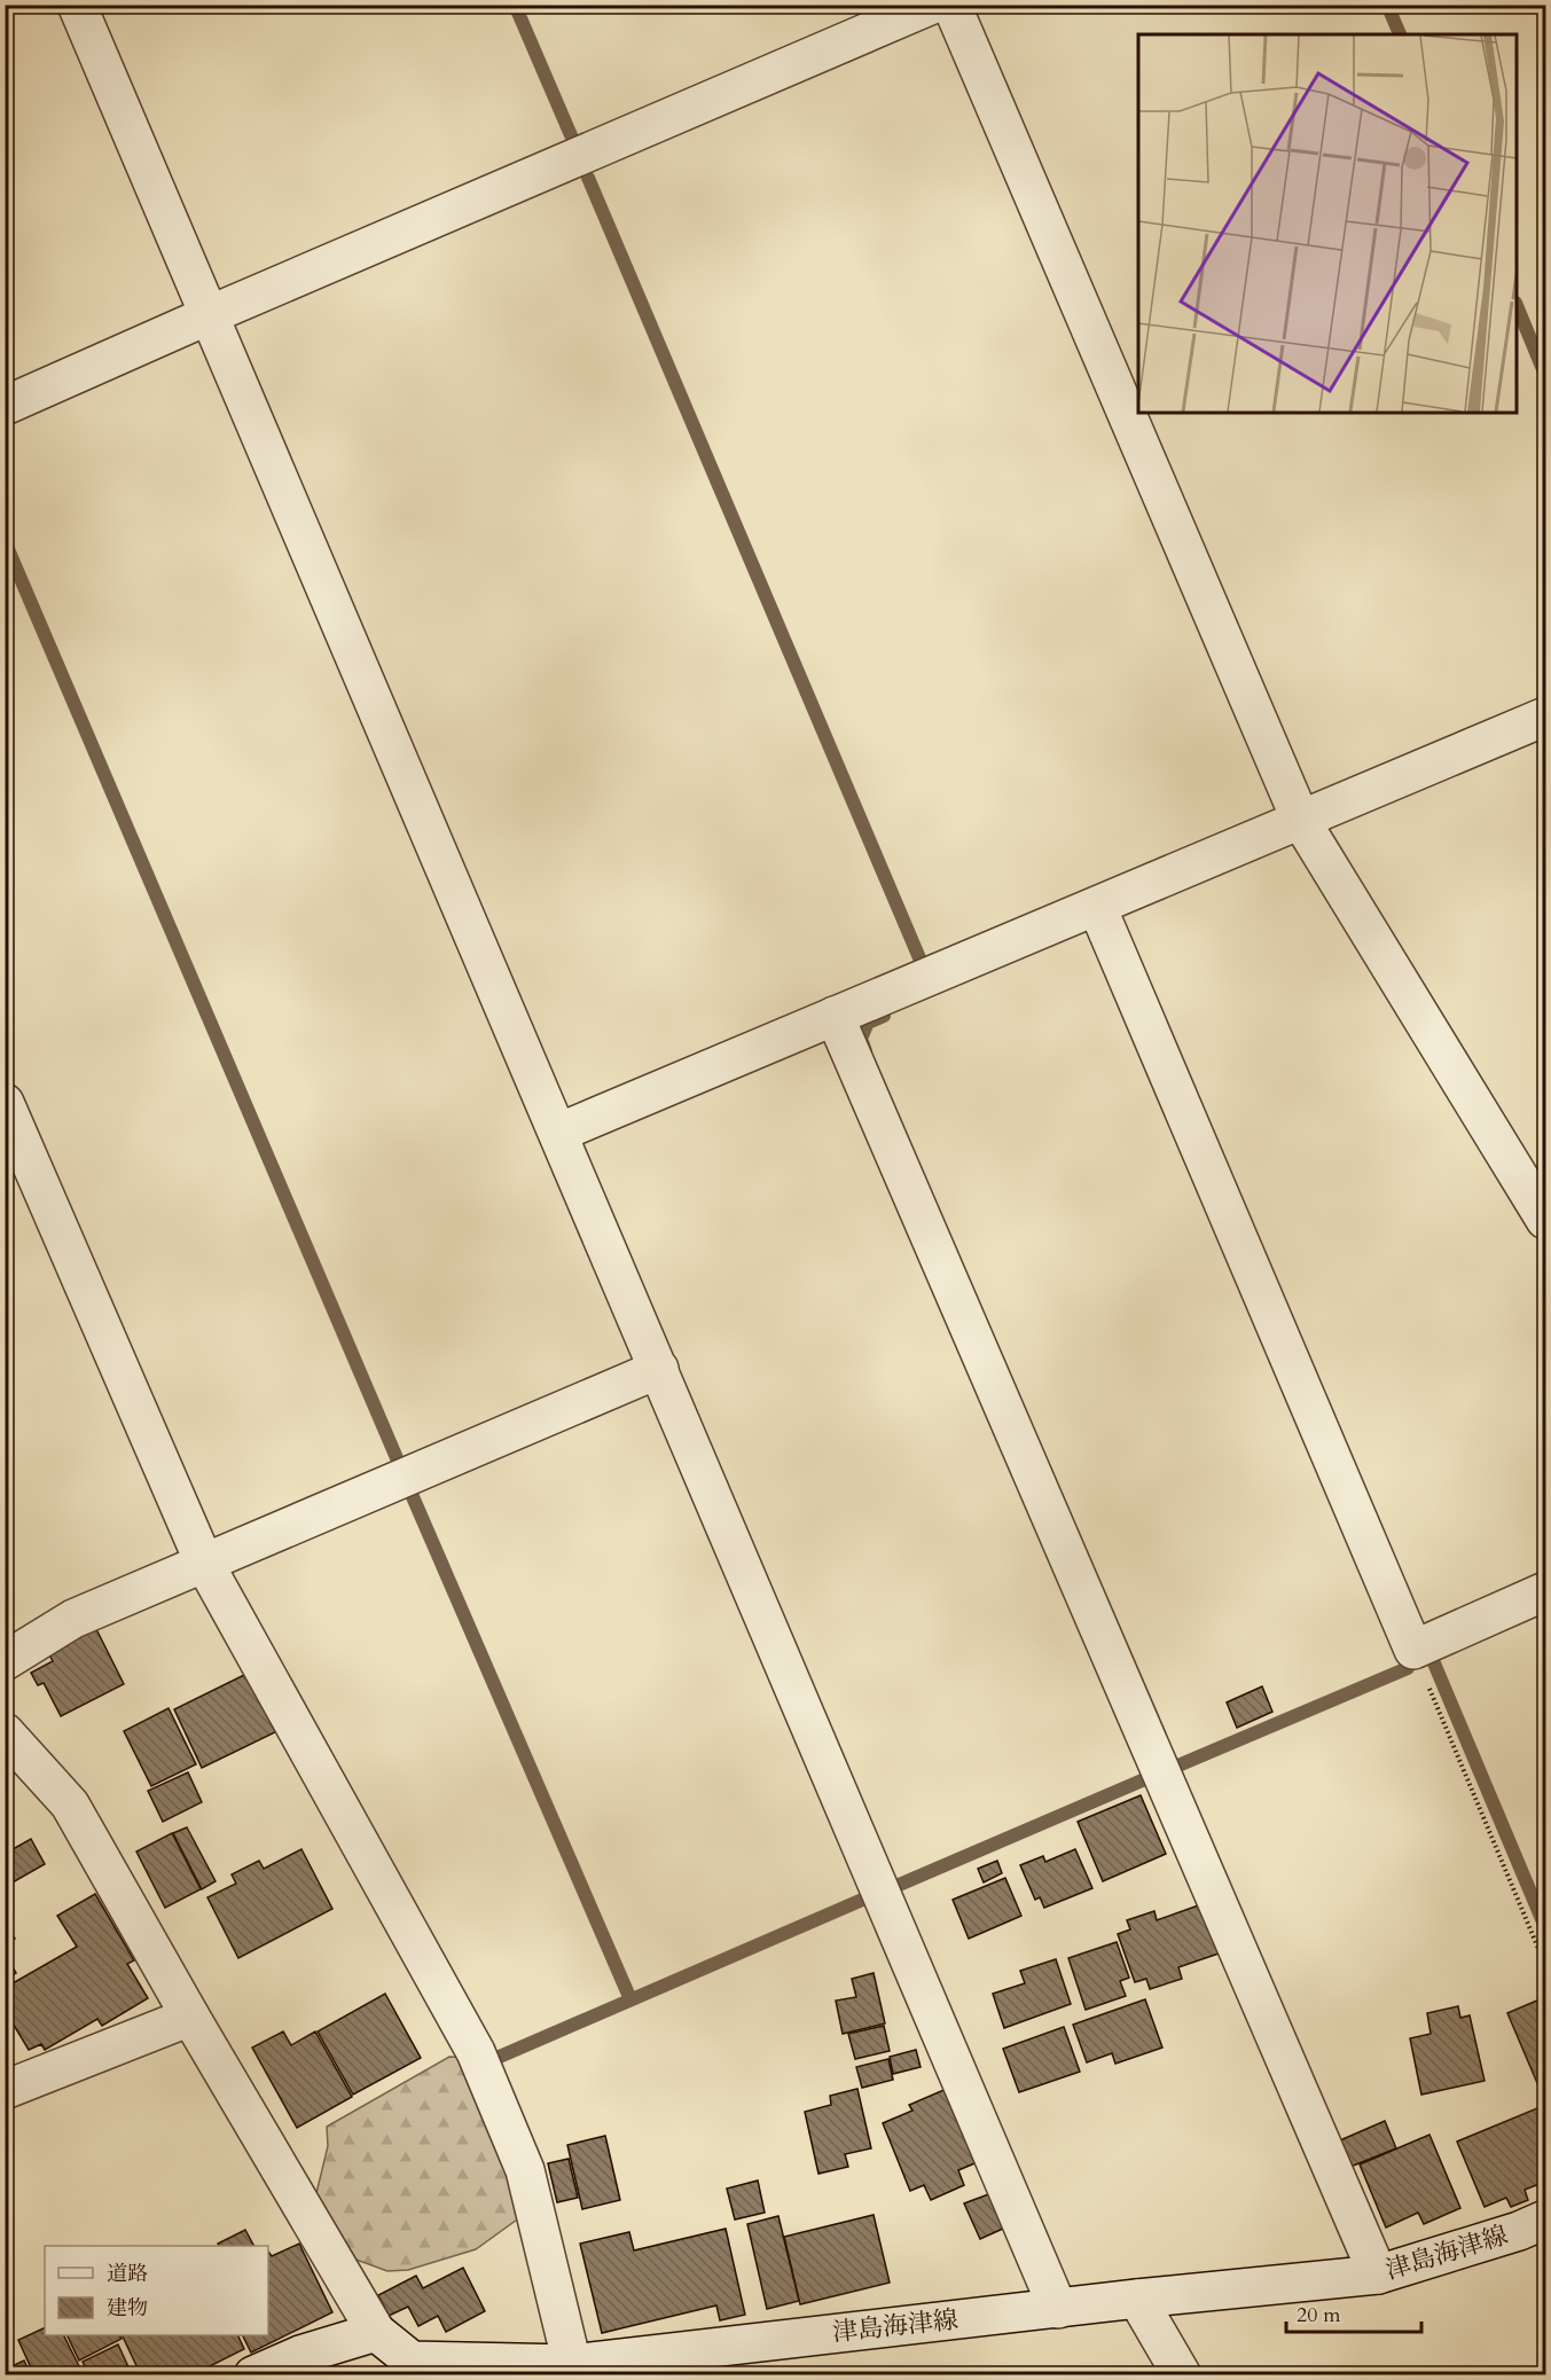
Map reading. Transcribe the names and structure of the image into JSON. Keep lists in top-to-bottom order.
{
  "streets": {
    "street": ["津島海津線"]
  },
  "legend": ["道路", "建物"],
  "scale_bar": "20 m"
}
